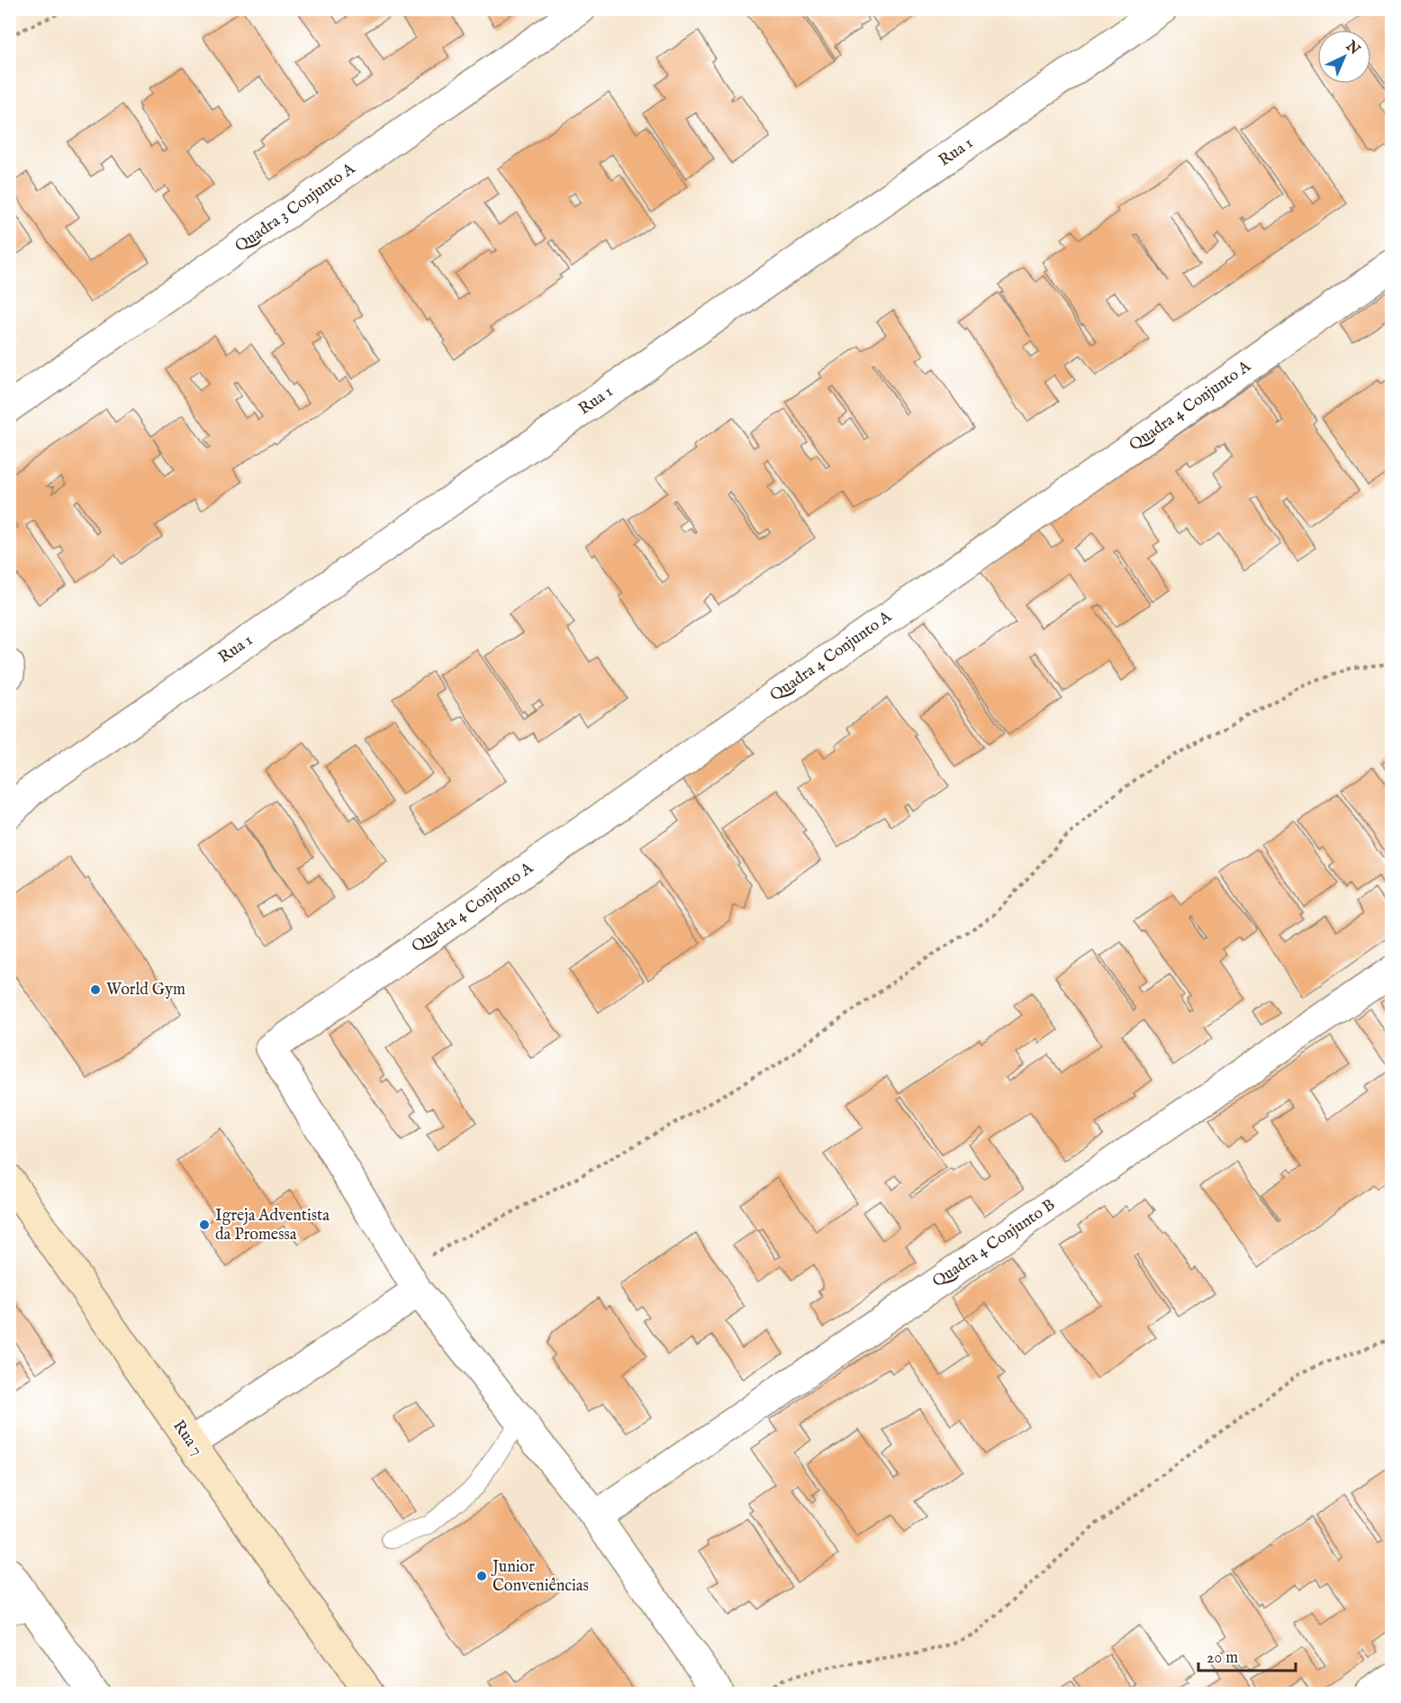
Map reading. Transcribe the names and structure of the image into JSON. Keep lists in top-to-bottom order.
{
  "streets": {
    "main road": ["Rua 7"],
    "street": [
      "Rua 1",
      "Quadra 3 Conjunto A",
      "Quadra 4 Conjunto A",
      "Quadra 4 Conjunto B"
    ]
  },
  "places": ["World Gym", "Igreja Adventista da Promessa", "Junior Conveniências"],
  "scale_bar": "20 m",
  "north": "top right"
}
